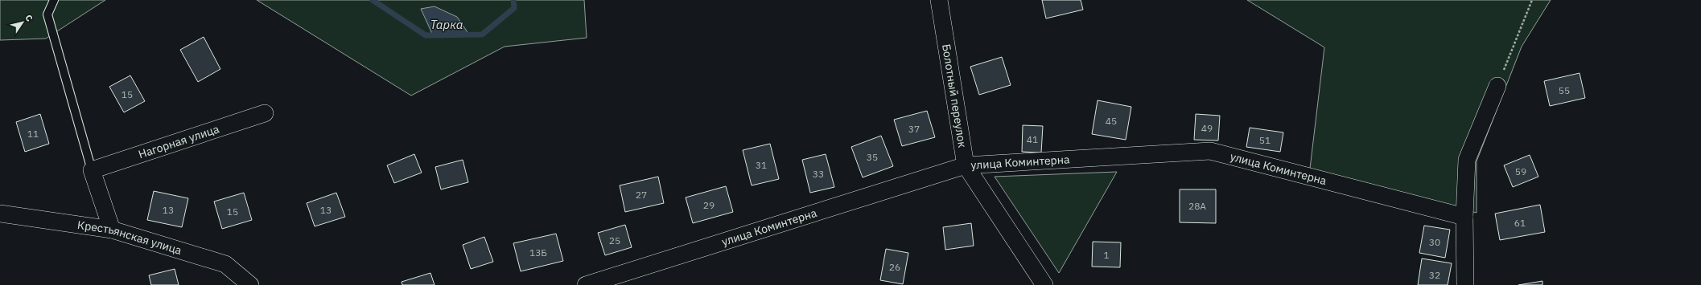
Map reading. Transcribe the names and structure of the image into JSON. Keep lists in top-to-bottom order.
{
  "streets": {
    "street": [
      "Болотный переулок",
      "Нагорная улица",
      "улица Коминтерна",
      "Крестьянская улица"
    ]
  },
  "crossings": [
    ["Болотный переулок", "улица Коминтерна"]
  ],
  "water": ["Тарка"],
  "house_numbers": [
    "55",
    "15",
    "45",
    "49",
    "37",
    "11",
    "41",
    "51",
    "35",
    "31",
    "59",
    "33",
    "27",
    "29",
    "28А",
    "13",
    "13",
    "15",
    "61",
    "25",
    "30",
    "13Б",
    "1",
    "26",
    "32"
  ],
  "north": "top right"
}
